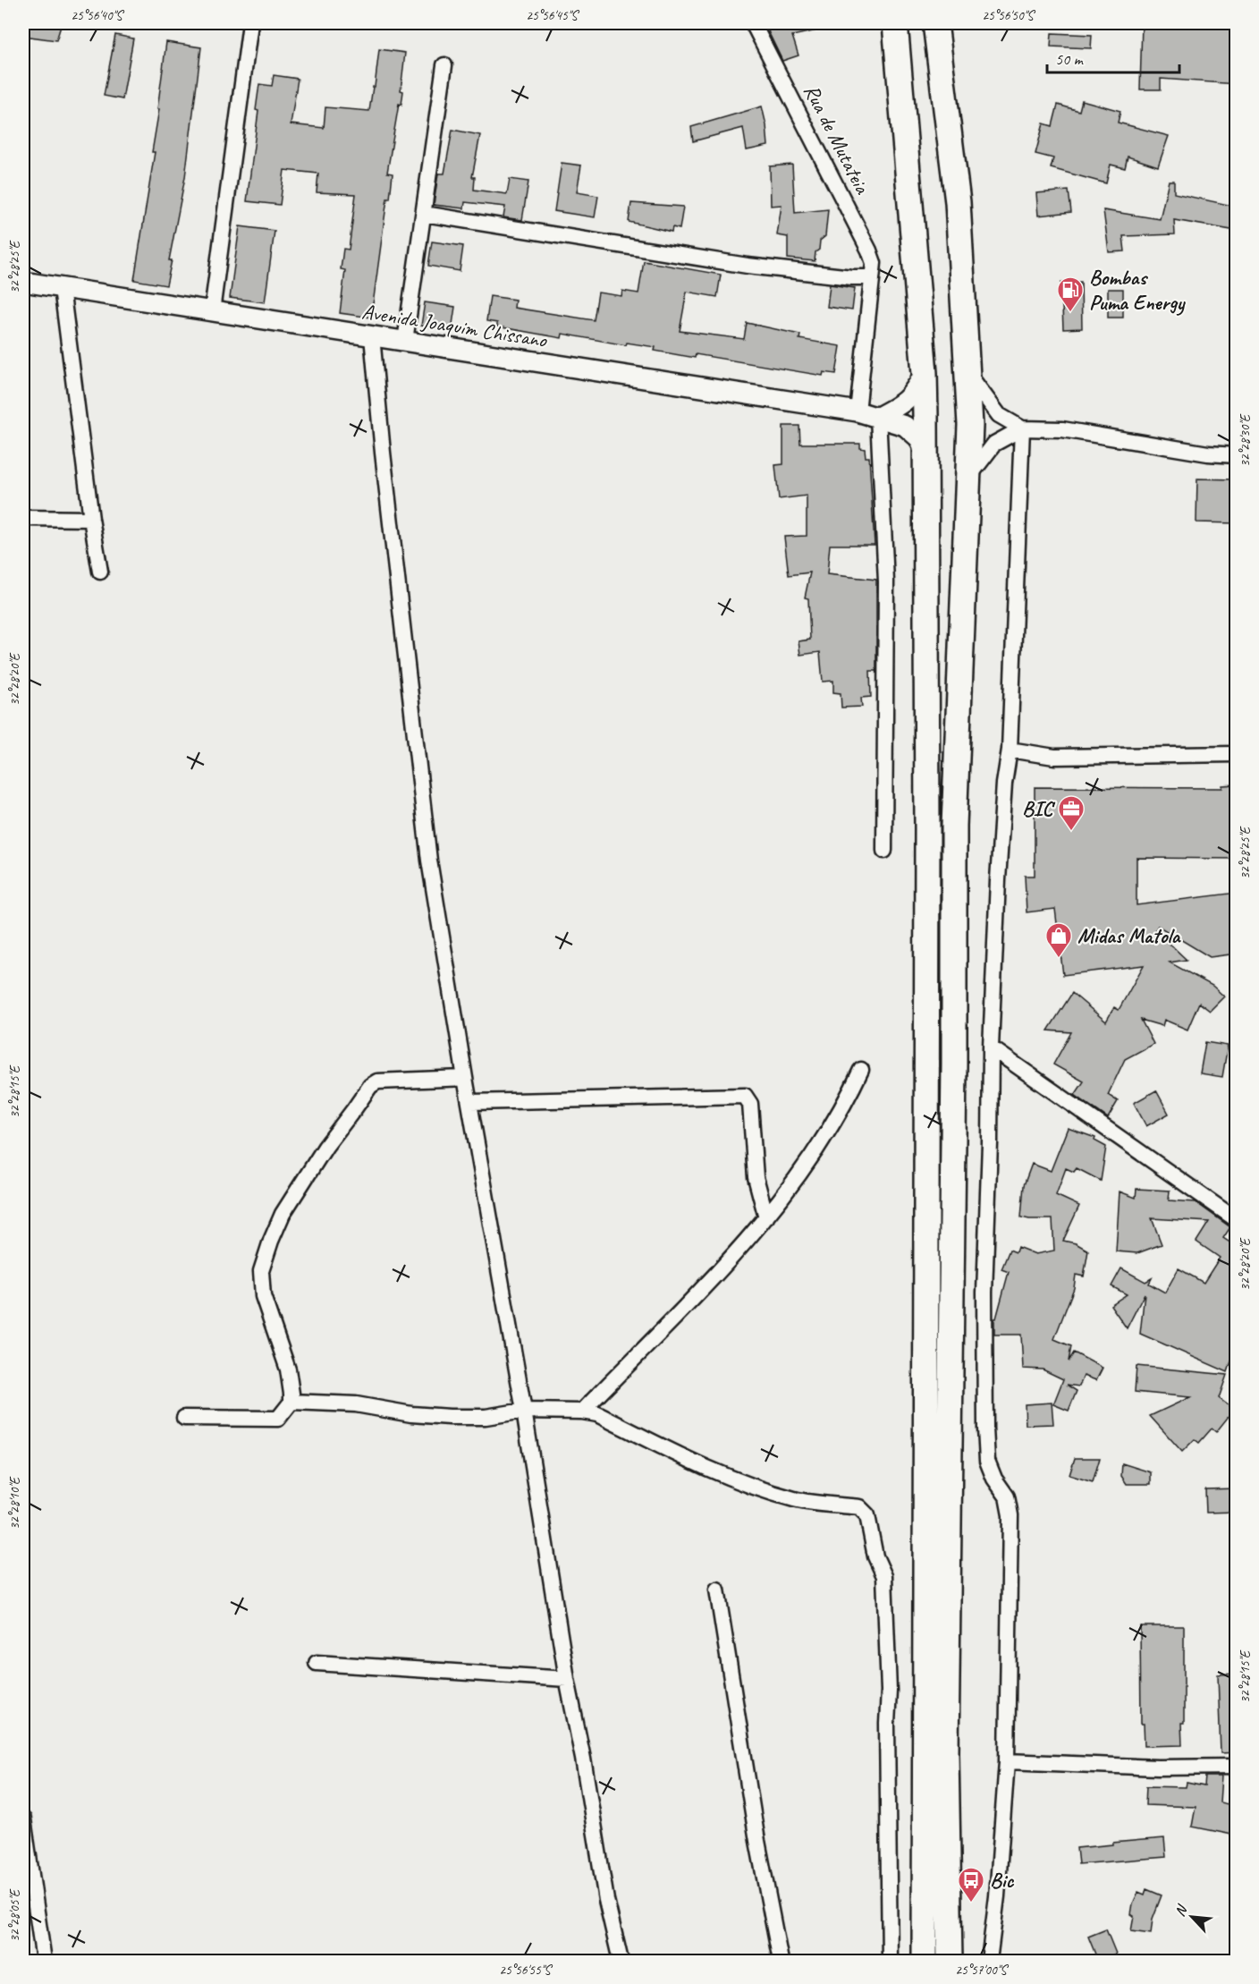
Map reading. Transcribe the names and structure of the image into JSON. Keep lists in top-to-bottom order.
{
  "streets": {
    "street": ["Rua de Mutateia", "Avenida Joaquim Chissano"]
  },
  "crossings": [
    ["Rua de Mutateia", "Avenida Joaquim Chissano"]
  ],
  "places": {
    "fuel station": ["Bombas Puma Energy"],
    "office": ["BIC"],
    "shop": ["Midas Matola"],
    "bus stop": ["Bic"]
  },
  "scale_bar": "50 m",
  "north": "top left",
  "coordinates": [
    "25°56'40\"S",
    "25°56'45\"S",
    "25°56'50\"S",
    "32°28'25\"E",
    "32°28'30\"E",
    "32°28'20\"E",
    "32°28'15\"E",
    "32°28'10\"E",
    "32°28'05\"E",
    "25°56'55\"S",
    "25°57'00\"S"
  ]
}
